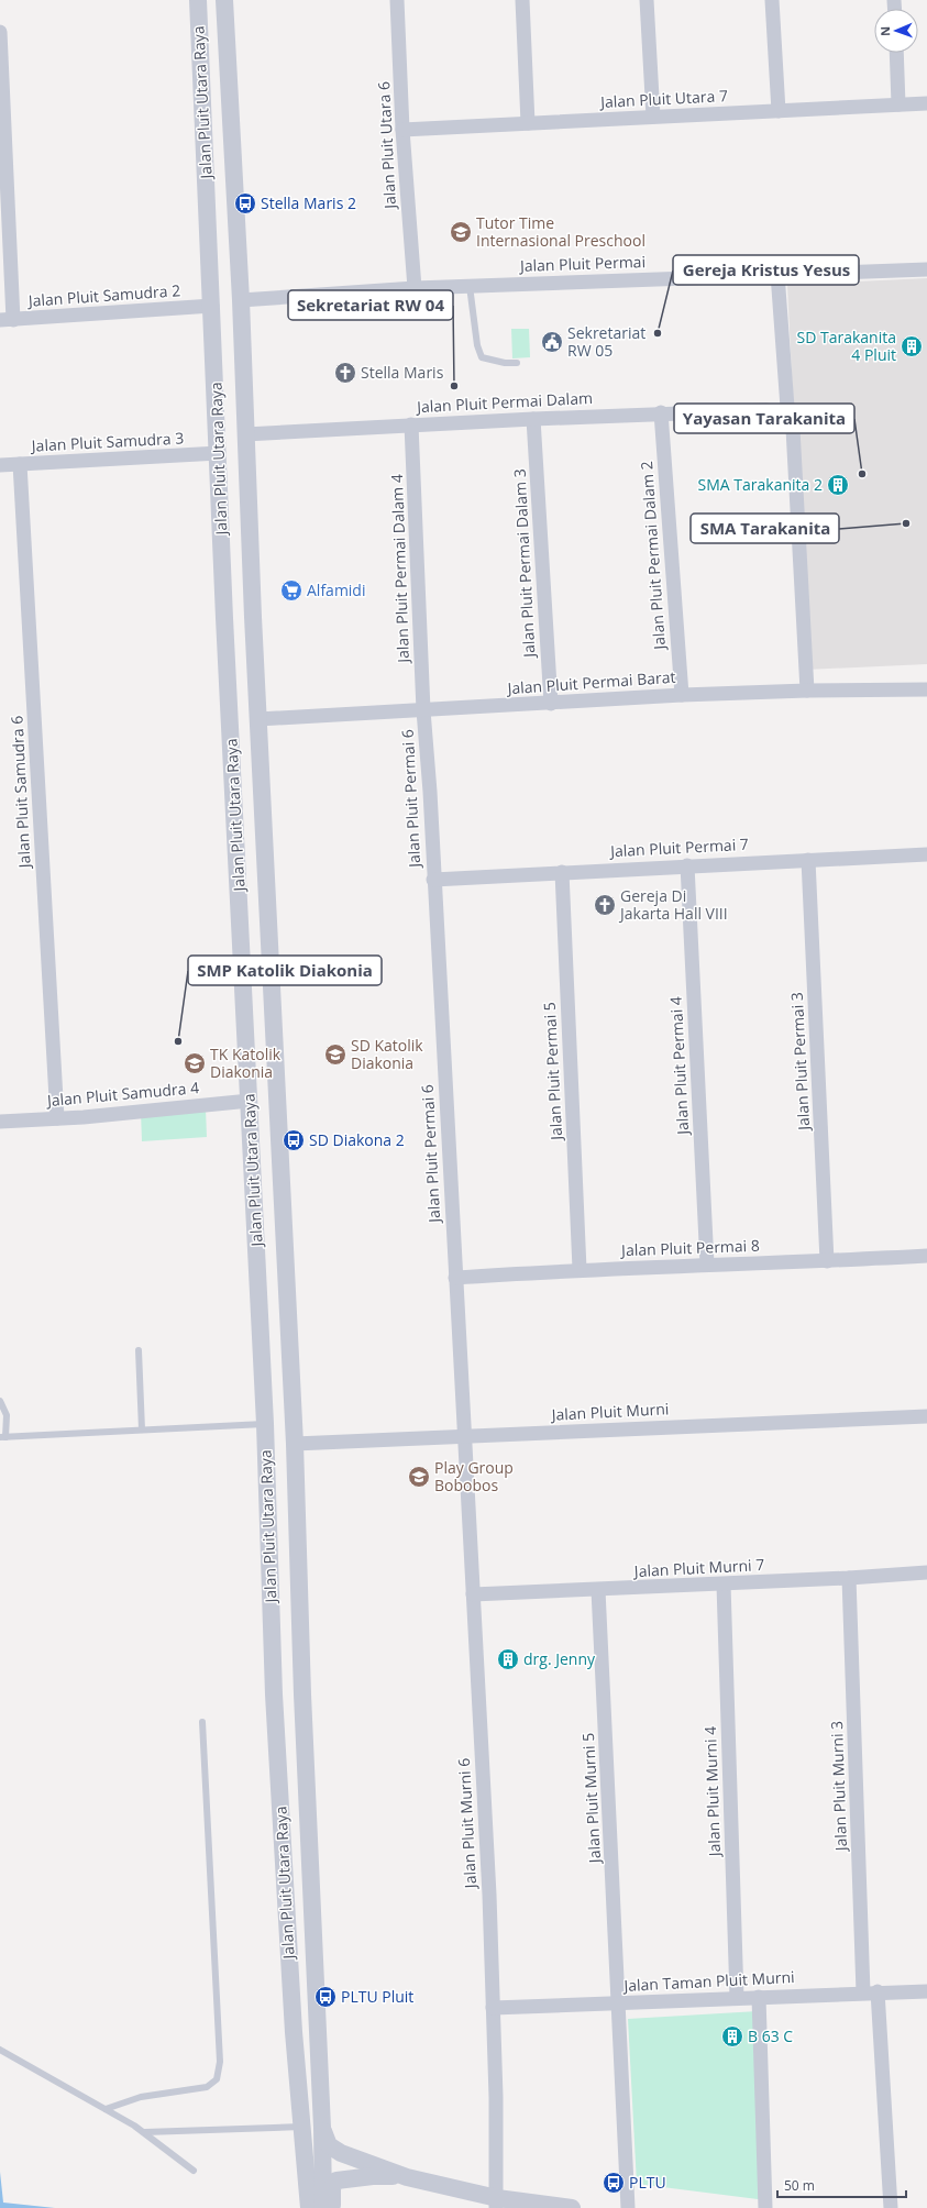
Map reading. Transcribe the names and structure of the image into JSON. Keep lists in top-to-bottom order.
{
  "streets": {
    "street": [
      "Jalan Pluit Utara 7",
      "Jalan Pluit Utara Raya",
      "Jalan Pluit Utara 6",
      "Jalan Pluit Permai",
      "Jalan Pluit Samudra 2",
      "Jalan Pluit Permai Dalam",
      "Jalan Pluit Samudra 3",
      "Jalan Pluit Permai Dalam 2",
      "Jalan Pluit Permai Dalam 3",
      "Jalan Pluit Permai Dalam 4",
      "Jalan Pluit Permai Barat",
      "Jalan Pluit Samudra 6",
      "Jalan Pluit Permai 6",
      "Jalan Pluit Permai 7",
      "Jalan Pluit Permai 3",
      "Jalan Pluit Permai 4",
      "Jalan Pluit Permai 5",
      "Jalan Pluit Samudra 4",
      "Jalan Pluit Permai 8",
      "Jalan Pluit Murni",
      "Jalan Pluit Murni 7",
      "Jalan Pluit Murni 3",
      "Jalan Pluit Murni 4",
      "Jalan Pluit Murni 5",
      "Jalan Pluit Murni 6",
      "Jalan Taman Pluit Murni"
    ]
  },
  "crossings": [
    ["Jalan Pluit Utara 7", "Jalan Pluit Utara 6"],
    ["Jalan Pluit Utara Raya", "Jalan Pluit Permai"],
    ["Jalan Pluit Utara Raya", "Jalan Pluit Samudra 2"],
    ["Jalan Pluit Utara Raya", "Jalan Pluit Permai Dalam"],
    ["Jalan Pluit Utara Raya", "Jalan Pluit Samudra 3"],
    ["Jalan Pluit Utara Raya", "Jalan Pluit Permai Barat"],
    ["Jalan Pluit Utara Raya", "Jalan Pluit Samudra 4"],
    ["Jalan Pluit Utara Raya", "Jalan Pluit Murni"],
    ["Jalan Pluit Utara 6", "Jalan Pluit Permai"],
    ["Jalan Pluit Permai Dalam", "Jalan Pluit Permai Dalam 2"],
    ["Jalan Pluit Permai Dalam", "Jalan Pluit Permai Dalam 3"],
    ["Jalan Pluit Permai Dalam", "Jalan Pluit Permai Dalam 4"],
    ["Jalan Pluit Samudra 3", "Jalan Pluit Samudra 6"],
    ["Jalan Pluit Permai Dalam 2", "Jalan Pluit Permai Barat"],
    ["Jalan Pluit Permai Dalam 3", "Jalan Pluit Permai Barat"],
    ["Jalan Pluit Permai Dalam 4", "Jalan Pluit Permai Barat"],
    ["Jalan Pluit Permai Dalam 4", "Jalan Pluit Permai 6"],
    ["Jalan Pluit Permai Barat", "Jalan Pluit Permai 6"],
    ["Jalan Pluit Samudra 6", "Jalan Pluit Samudra 4"],
    ["Jalan Pluit Permai 6", "Jalan Pluit Permai 7"],
    ["Jalan Pluit Permai 6", "Jalan Pluit Permai 8"],
    ["Jalan Pluit Permai 6", "Jalan Pluit Murni"],
    ["Jalan Pluit Permai 6", "Jalan Pluit Murni 6"],
    ["Jalan Pluit Permai 7", "Jalan Pluit Permai 3"],
    ["Jalan Pluit Permai 7", "Jalan Pluit Permai 4"],
    ["Jalan Pluit Permai 7", "Jalan Pluit Permai 5"],
    ["Jalan Pluit Permai 3", "Jalan Pluit Permai 8"],
    ["Jalan Pluit Permai 4", "Jalan Pluit Permai 8"],
    ["Jalan Pluit Permai 5", "Jalan Pluit Permai 8"],
    ["Jalan Pluit Murni", "Jalan Pluit Murni 6"],
    ["Jalan Pluit Murni 7", "Jalan Pluit Murni 3"],
    ["Jalan Pluit Murni 7", "Jalan Pluit Murni 4"],
    ["Jalan Pluit Murni 7", "Jalan Pluit Murni 5"],
    ["Jalan Pluit Murni 7", "Jalan Pluit Murni 6"],
    ["Jalan Pluit Murni 3", "Jalan Taman Pluit Murni"],
    ["Jalan Pluit Murni 4", "Jalan Taman Pluit Murni"],
    ["Jalan Pluit Murni 5", "Jalan Taman Pluit Murni"],
    ["Jalan Pluit Murni 6", "Jalan Taman Pluit Murni"]
  ],
  "places": {
    "bus stop": [
      "Stella Maris 2",
      "SD Diakona 2",
      "PLTU Pluit",
      "PLTU"
    ],
    "school or university": [
      "Tutor Time Internasional Preschool",
      "SD Katolik Diakonia",
      "TK Katolik Diakonia",
      "Play Group Bobobos"
    ],
    "other": [
      "Gereja Kristus Yesus",
      "Sekretariat RW 04",
      "Yayasan Tarakanita",
      "SMA Tarakanita",
      "SMP Katolik Diakonia"
    ],
    "public building": ["Sekretariat RW 05"],
    "building": [
      "SD Tarakanita 4 Pluit",
      "SMA Tarakanita 2",
      "drg. Jenny",
      "B 63 C"
    ],
    "church": ["Stella Maris", "Gereja Di Jakarta Hall VIII"],
    "supermarket": ["Alfamidi"]
  },
  "scale_bar": "50 m",
  "north": "left"
}
